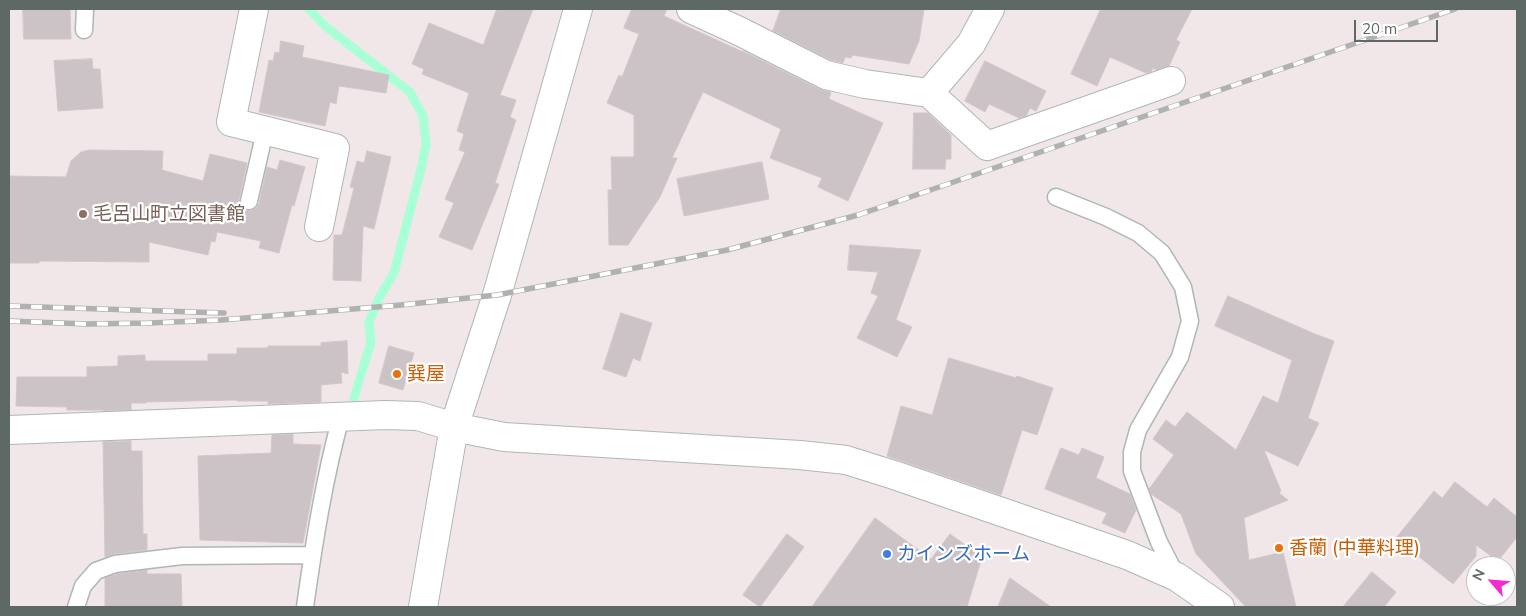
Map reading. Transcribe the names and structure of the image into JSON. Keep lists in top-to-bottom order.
{
  "places": [
    "毛呂山町立図書館",
    "巽屋",
    "香蘭 (中華料理)",
    "カインズホーム"
  ],
  "scale_bar": "20 m",
  "north": "top left"
}
